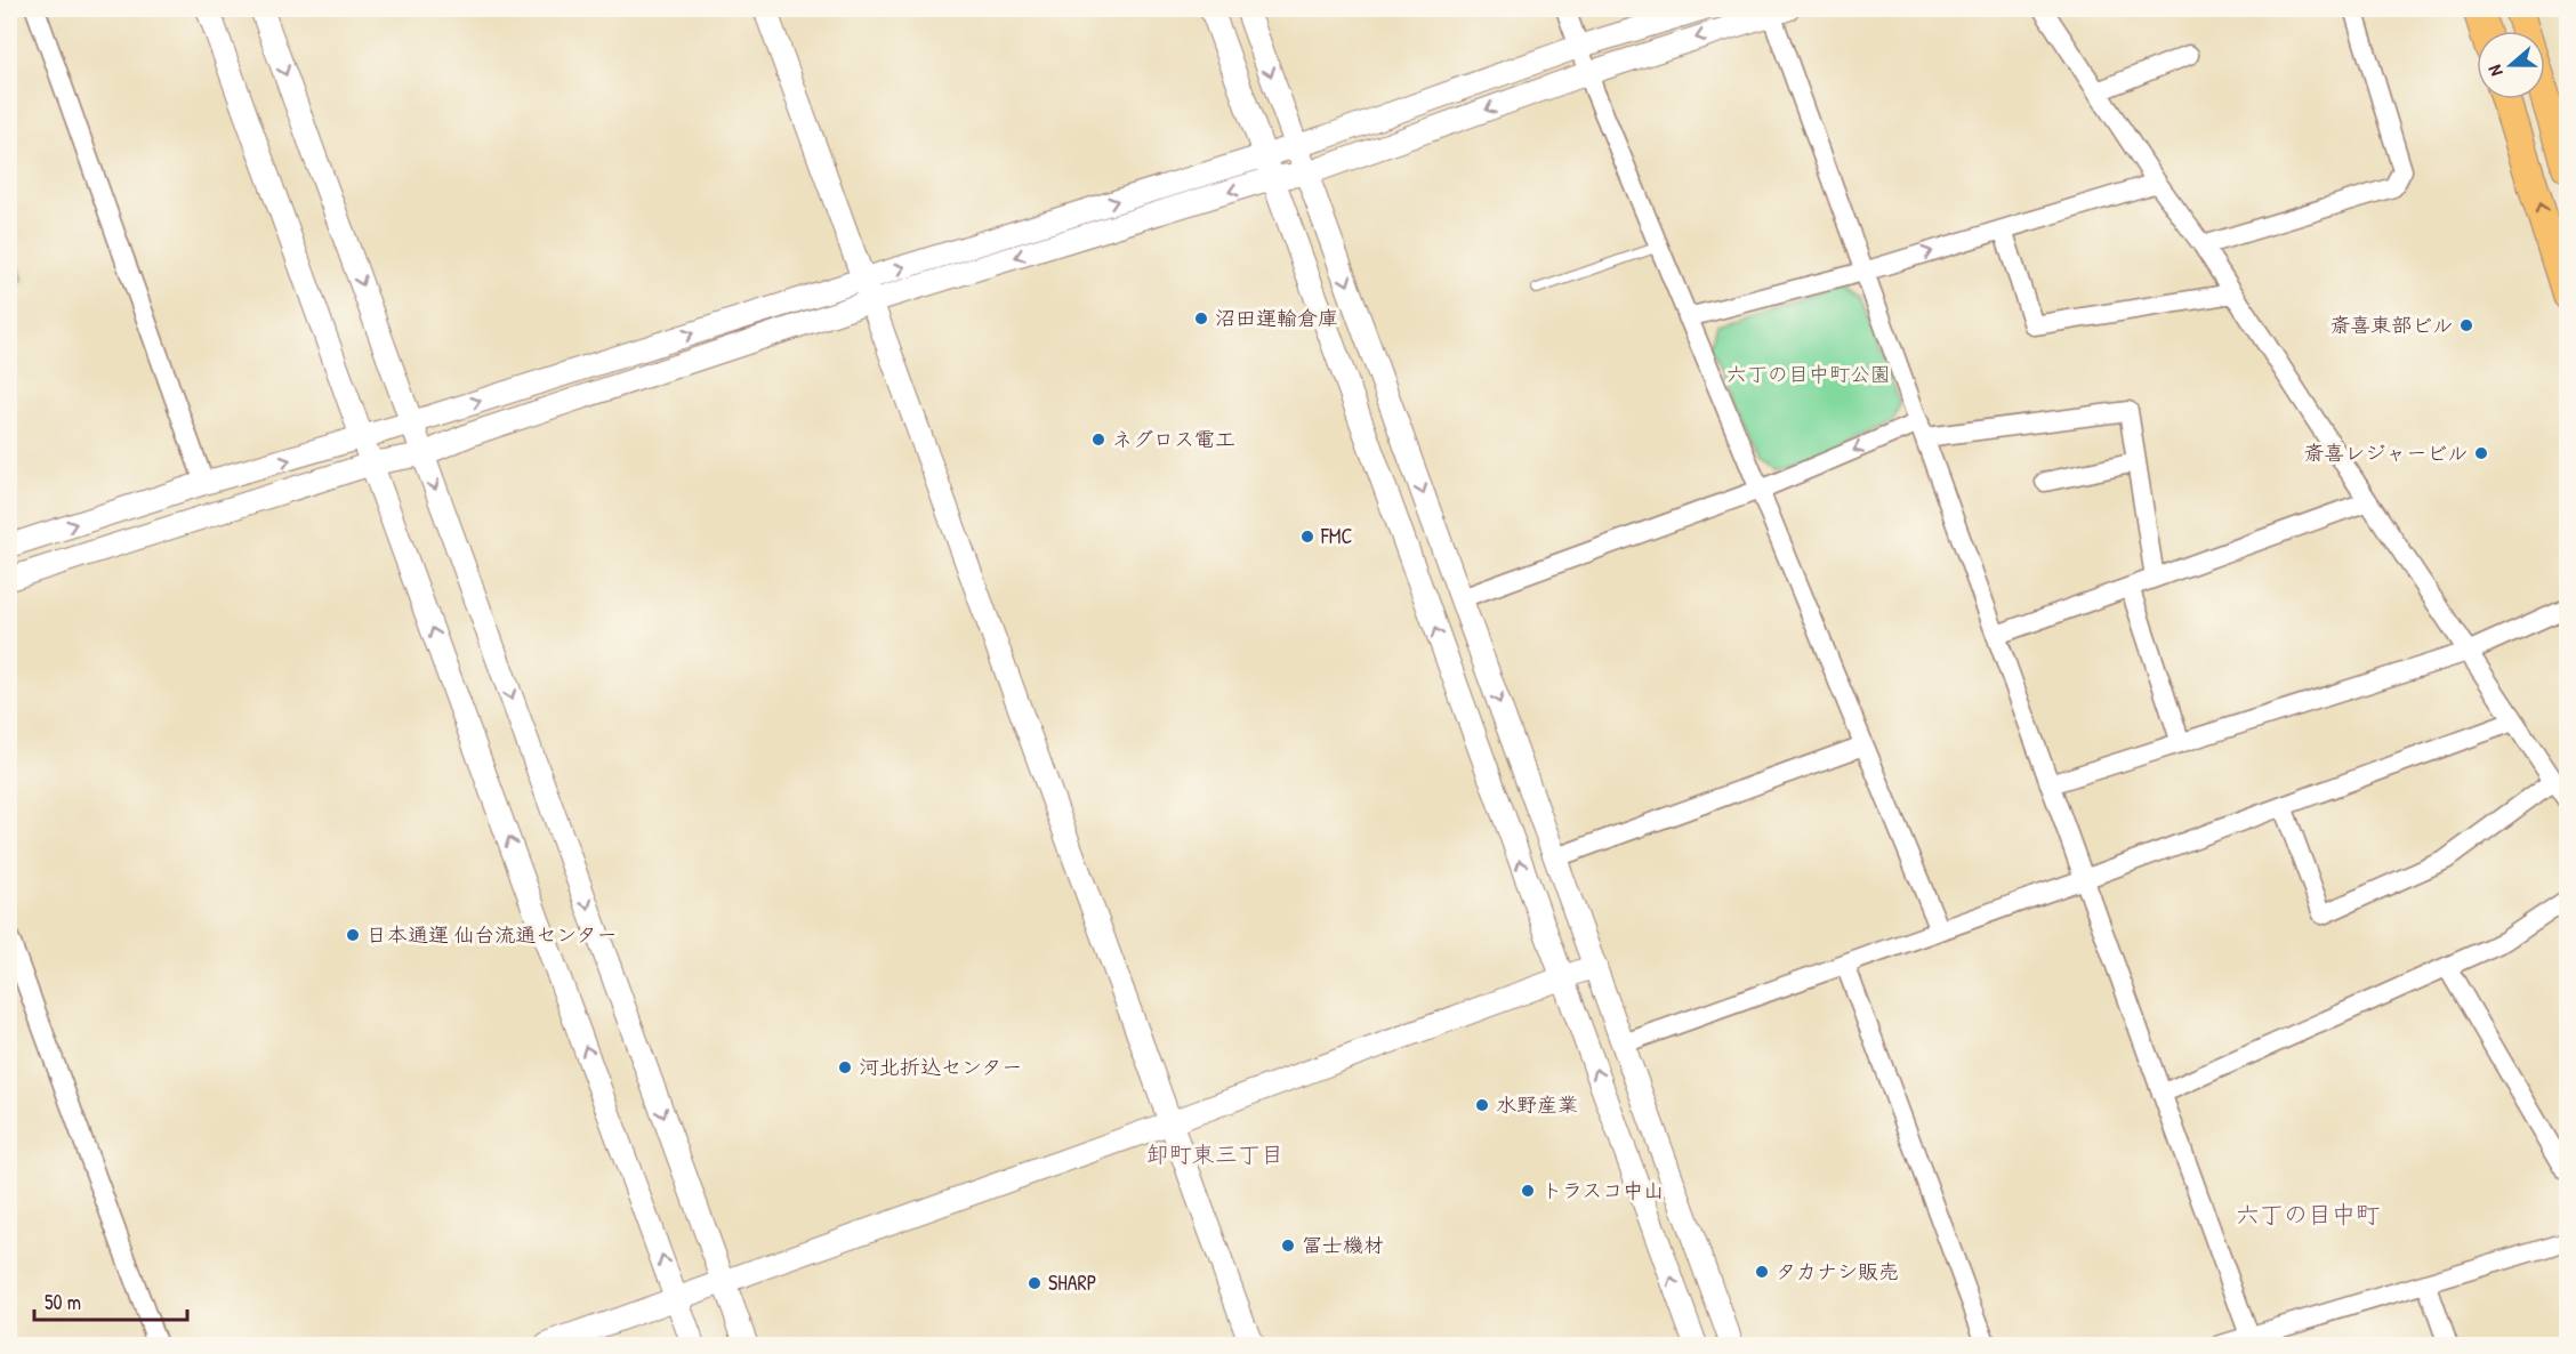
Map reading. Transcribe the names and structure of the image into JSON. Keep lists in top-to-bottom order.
{
  "districts": ["卸町東三丁目", "六丁の目中町"],
  "parks": ["六丁の目中町公園"],
  "places": [
    "沼田運輸倉庫",
    "斎喜東部ビル",
    "ネグロス電工",
    "斎喜レジャービル",
    "FMC",
    "日本通運 仙台流通センター",
    "河北折込センター",
    "水野産業",
    "トラスコ中山",
    "冨士機材",
    "タカナシ販売",
    "SHARP"
  ],
  "scale_bar": "50 m",
  "north": "left"
}
